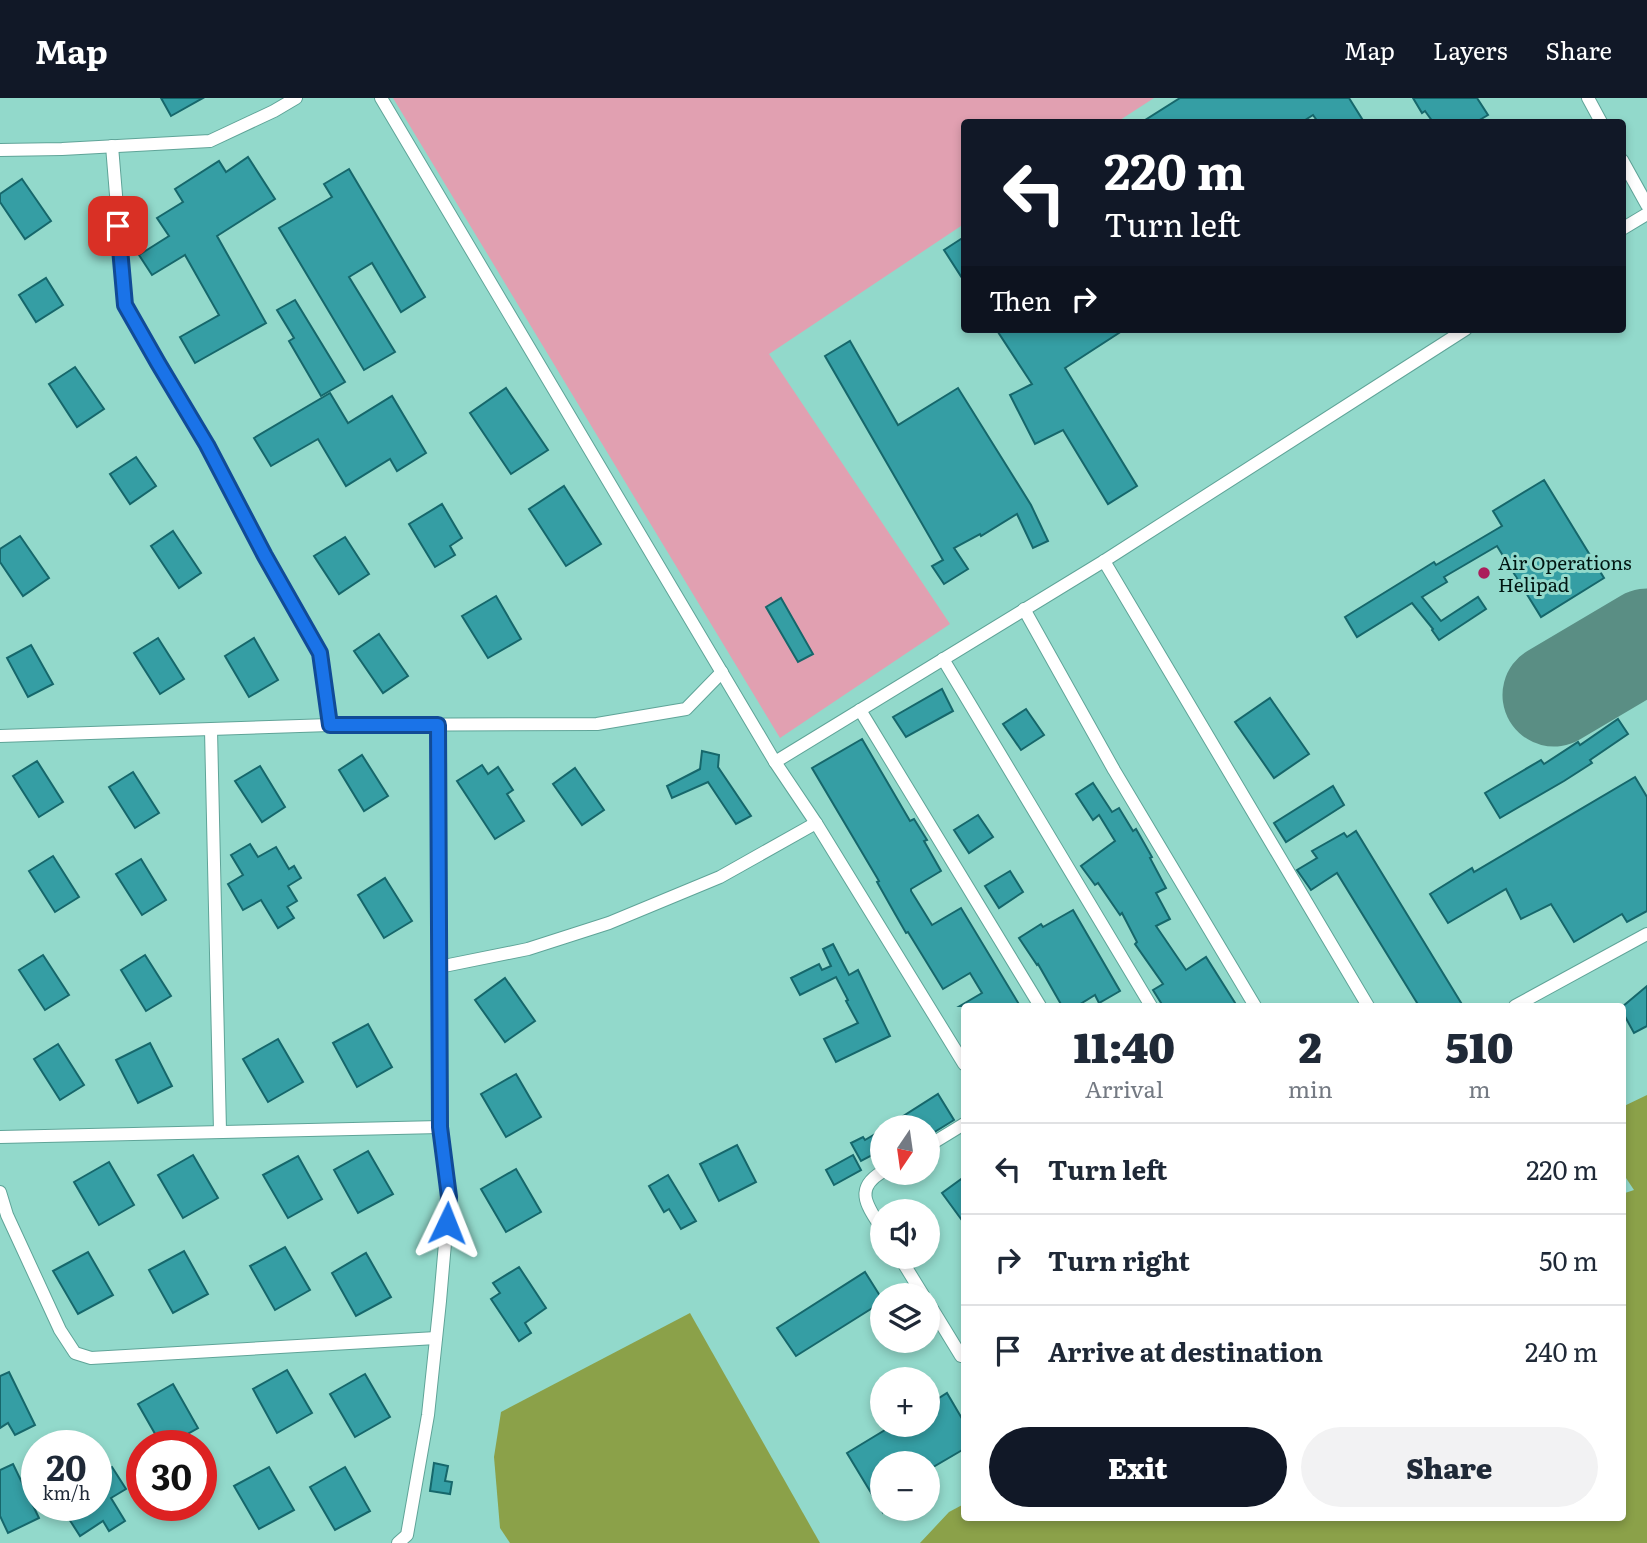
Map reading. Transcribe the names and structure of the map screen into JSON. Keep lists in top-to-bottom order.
{
  "places": ["Air Operations Helipad"],
  "north": "bottom",
  "page": {
    "header": "Map",
    "nav": ["Map", "Layers", "Share"],
    "turn": ["220 m", "Turn left"],
    "then": "Then",
    "eta": [
      "11:40",
      "Arrival",
      "2",
      "min",
      "510",
      "m"
    ],
    "map_buttons": ["+", "−"],
    "list": [
      {
        "name": "Turn left",
        "value": "220 m"
      },
      {
        "name": "Turn right",
        "value": "50 m"
      },
      {
        "name": "Arrive at destination",
        "value": "240 m"
      }
    ],
    "buttons": ["Exit", "Share"],
    "speed": "20 km/h",
    "limit": "30"
  }
}
